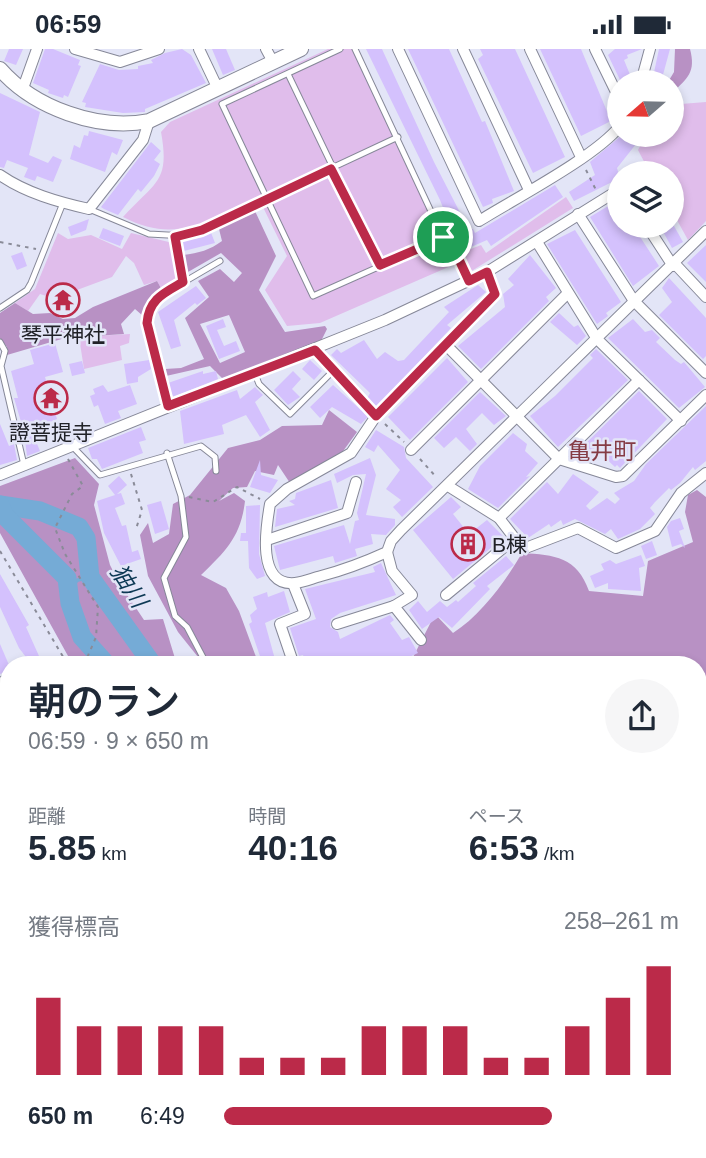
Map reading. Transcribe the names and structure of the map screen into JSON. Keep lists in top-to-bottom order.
{
  "districts": ["亀井町"],
  "water": ["㹨川"],
  "places": {
    "temple": ["琴平神社", "證菩提寺"],
    "building": ["B棟"]
  },
  "north": "left",
  "page": {
    "status": "06:59",
    "heading": ["朝のラン", "06:59 · 9 × 650 m"],
    "stats": [
      ["距離", "5.85 km"],
      ["時間", "40:16"],
      ["ペース", "6:53 /km"]
    ],
    "chart": ["獲得標高", "258–261 m"],
    "list": [
      {
        "name": "650 m",
        "note": "6:49"
      }
    ]
  }
}
